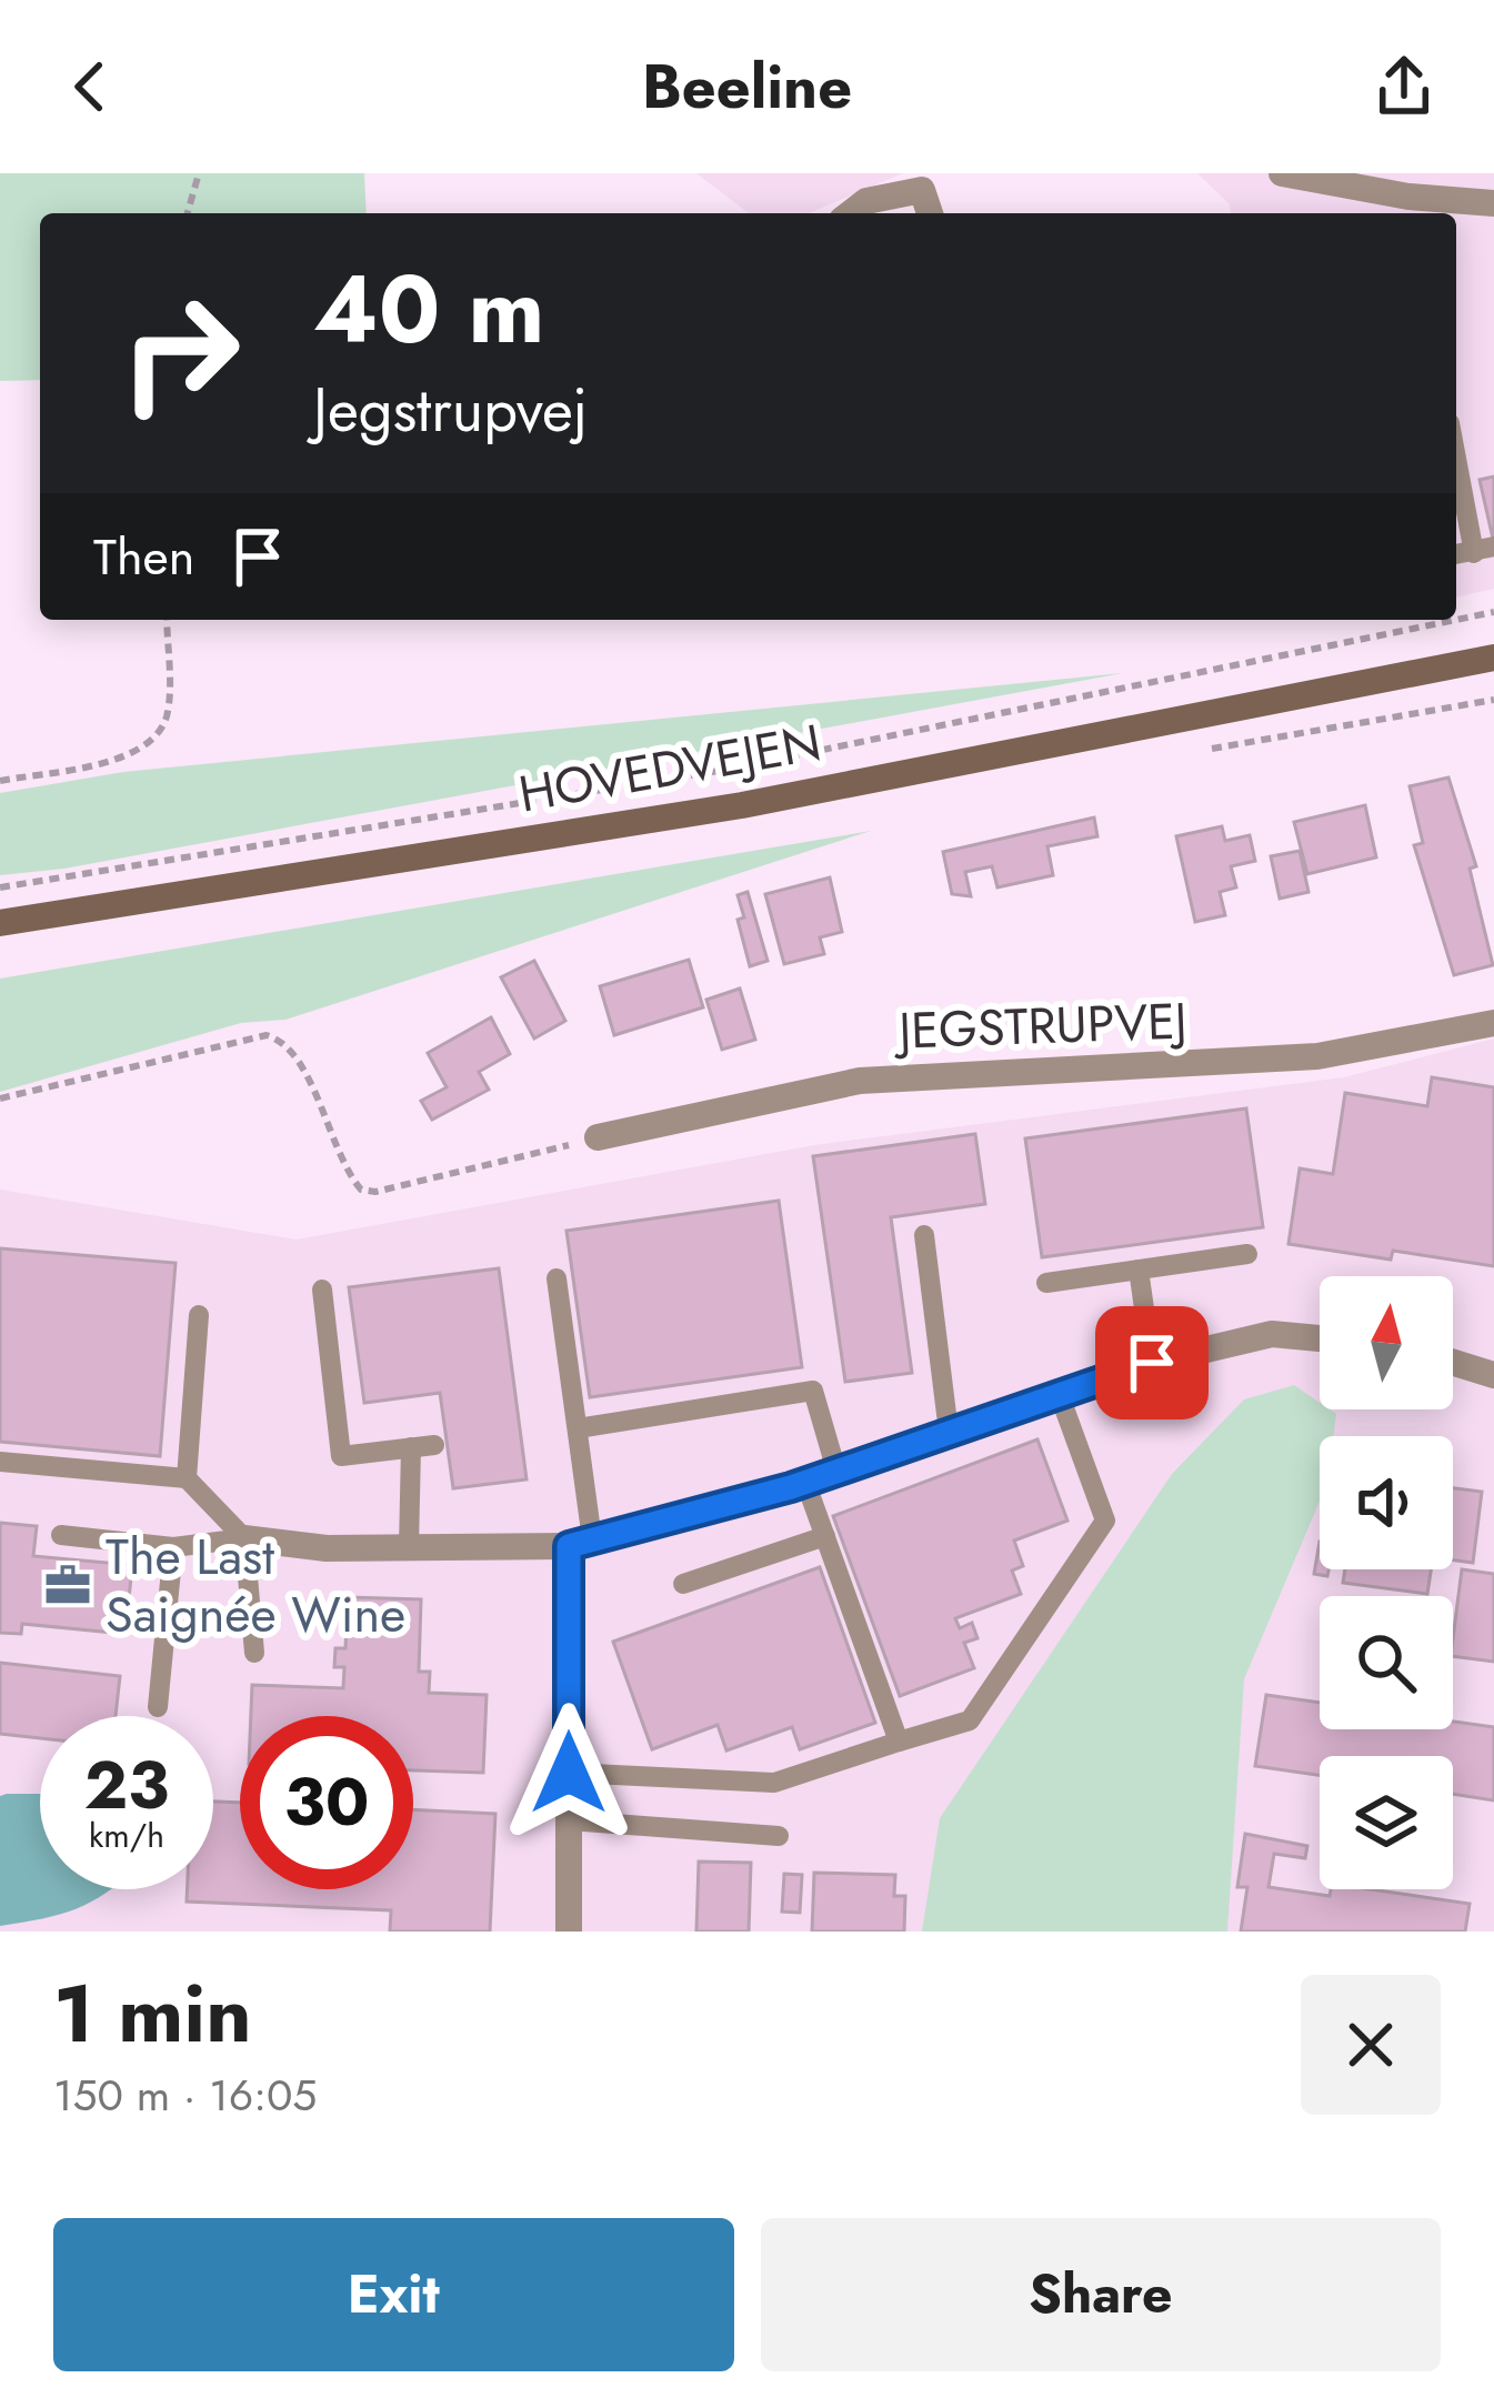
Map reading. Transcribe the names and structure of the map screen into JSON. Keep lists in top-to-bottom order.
{
  "streets": {
    "main road": ["HOVEDVEJEN"],
    "street": ["JEGSTRUPVEJ"]
  },
  "places": {
    "office": ["The Last Saignée Wine"]
  },
  "north": "top",
  "page": {
    "header": "Beeline",
    "turn": ["40 m", "Jegstrupvej"],
    "then": "Then",
    "speed": "23 km/h",
    "limit": "30",
    "heading": ["1 min", "150 m · 16:05"],
    "buttons": ["Exit", "Share"]
  }
}
